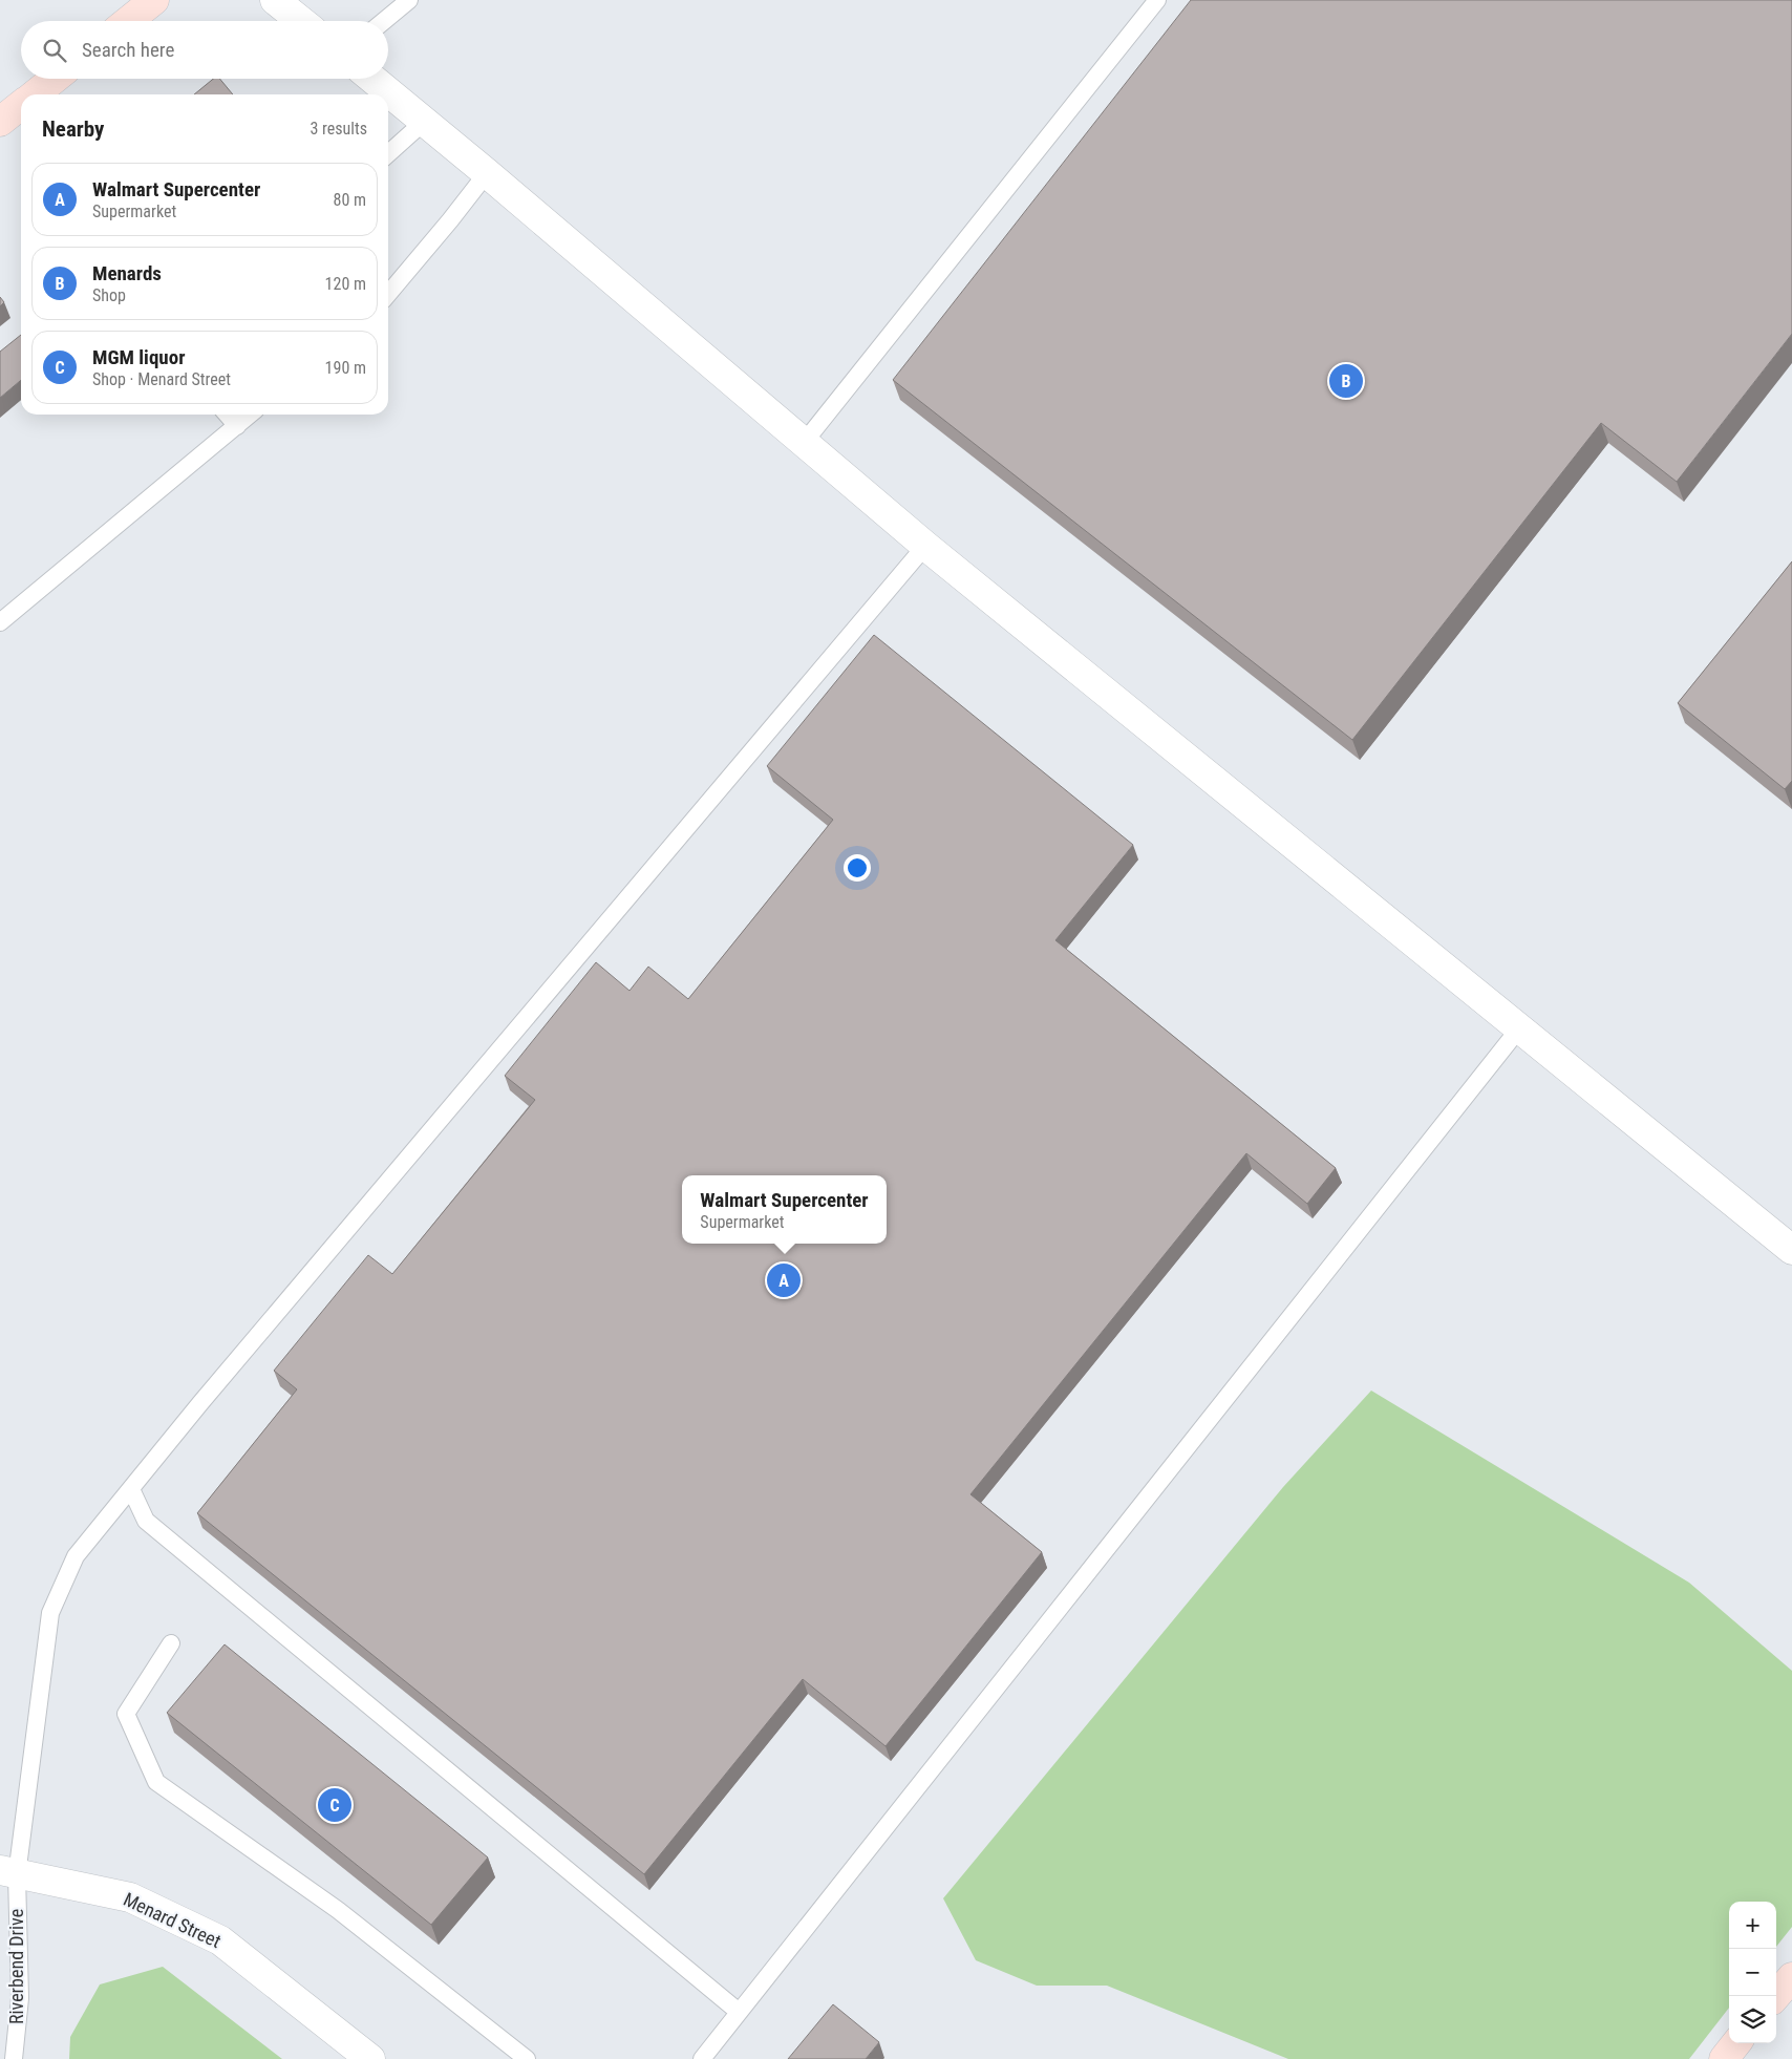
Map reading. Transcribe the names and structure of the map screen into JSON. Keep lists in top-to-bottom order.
{
  "streets": {
    "street": ["Menard Street"],
    "lane": ["Riverbend Drive"]
  },
  "crossings": [
    ["Menard Street", "Riverbend Drive"]
  ],
  "page": {
    "search": "Search here",
    "heading": ["Nearby", "3 results"],
    "list": [
      {
        "mark": "A",
        "name": "Walmart Supercenter",
        "note": "Supermarket",
        "value": "80 m"
      },
      {
        "mark": "B",
        "name": "Menards",
        "note": "Shop",
        "value": "120 m"
      },
      {
        "mark": "C",
        "name": "MGM liquor",
        "note": "Shop · Menard Street",
        "value": "190 m"
      }
    ],
    "pins": ["B", "A", "C"],
    "popup": ["Walmart Supercenter", "Supermarket"],
    "map_buttons": ["+", "−"]
  }
}
